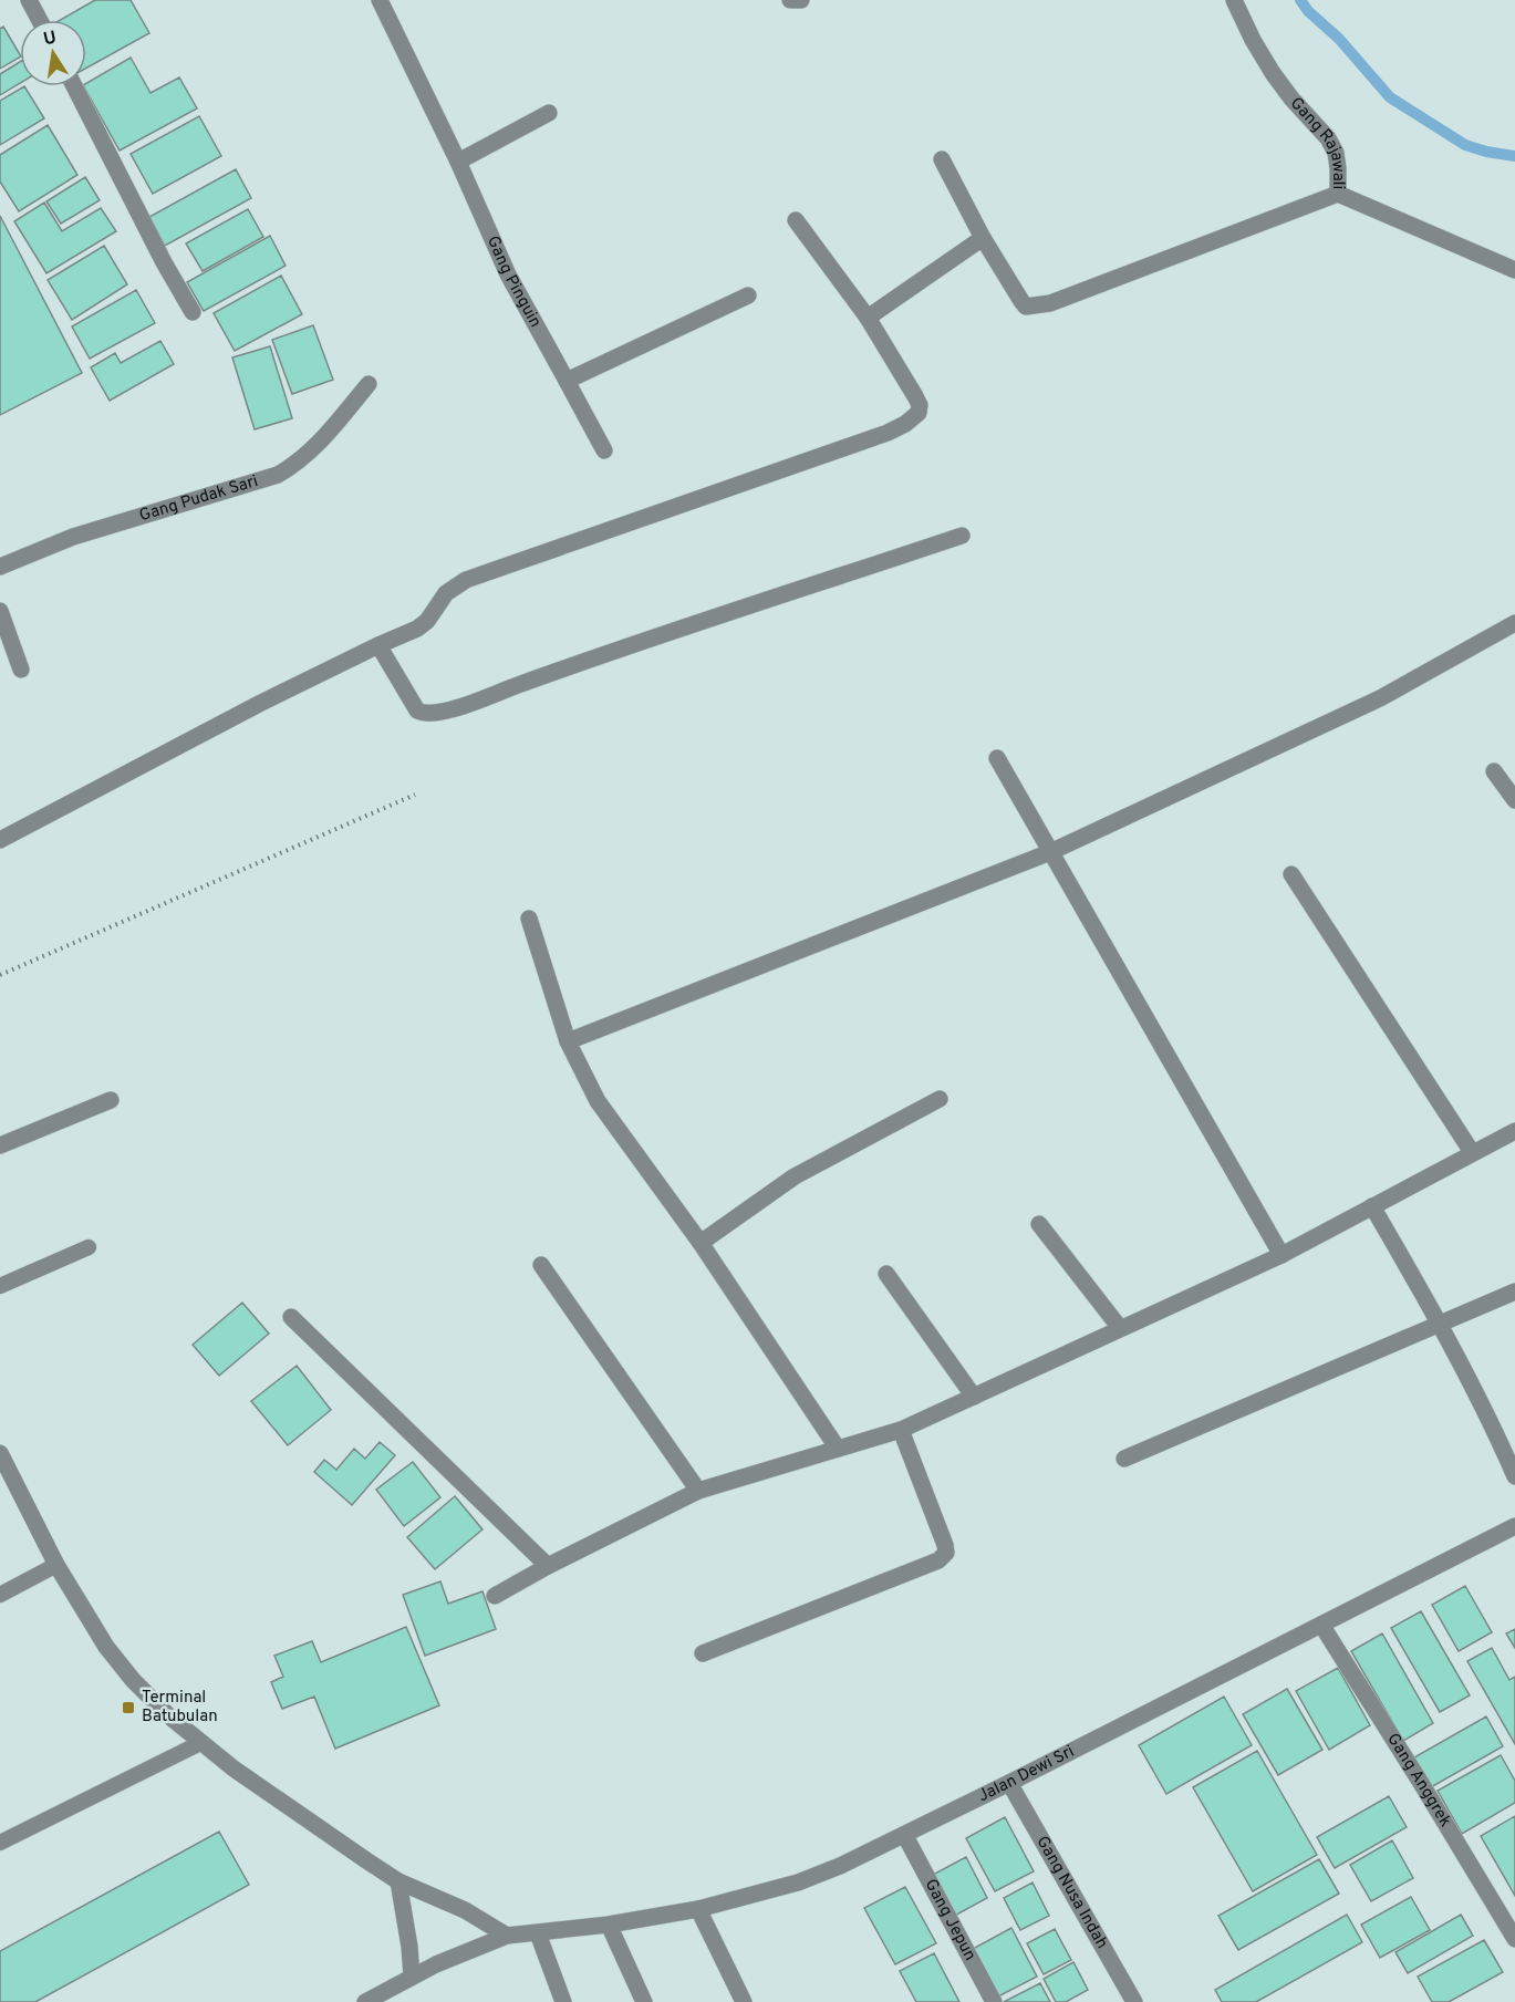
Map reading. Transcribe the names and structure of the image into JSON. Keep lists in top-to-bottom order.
{
  "streets": {
    "street": [
      "Gang Rajawali",
      "Gang Pinguin",
      "Gang Pudak Sari",
      "Jalan Dewi Sri",
      "Gang Anggrek",
      "Gang Nusa Indah",
      "Gang Jepun"
    ]
  },
  "crossings": [
    ["Jalan Dewi Sri", "Gang Anggrek"],
    ["Jalan Dewi Sri", "Gang Nusa Indah"],
    ["Jalan Dewi Sri", "Gang Jepun"]
  ],
  "places": {
    "transit": ["Terminal Batubulan"]
  },
  "north": "top"
}
